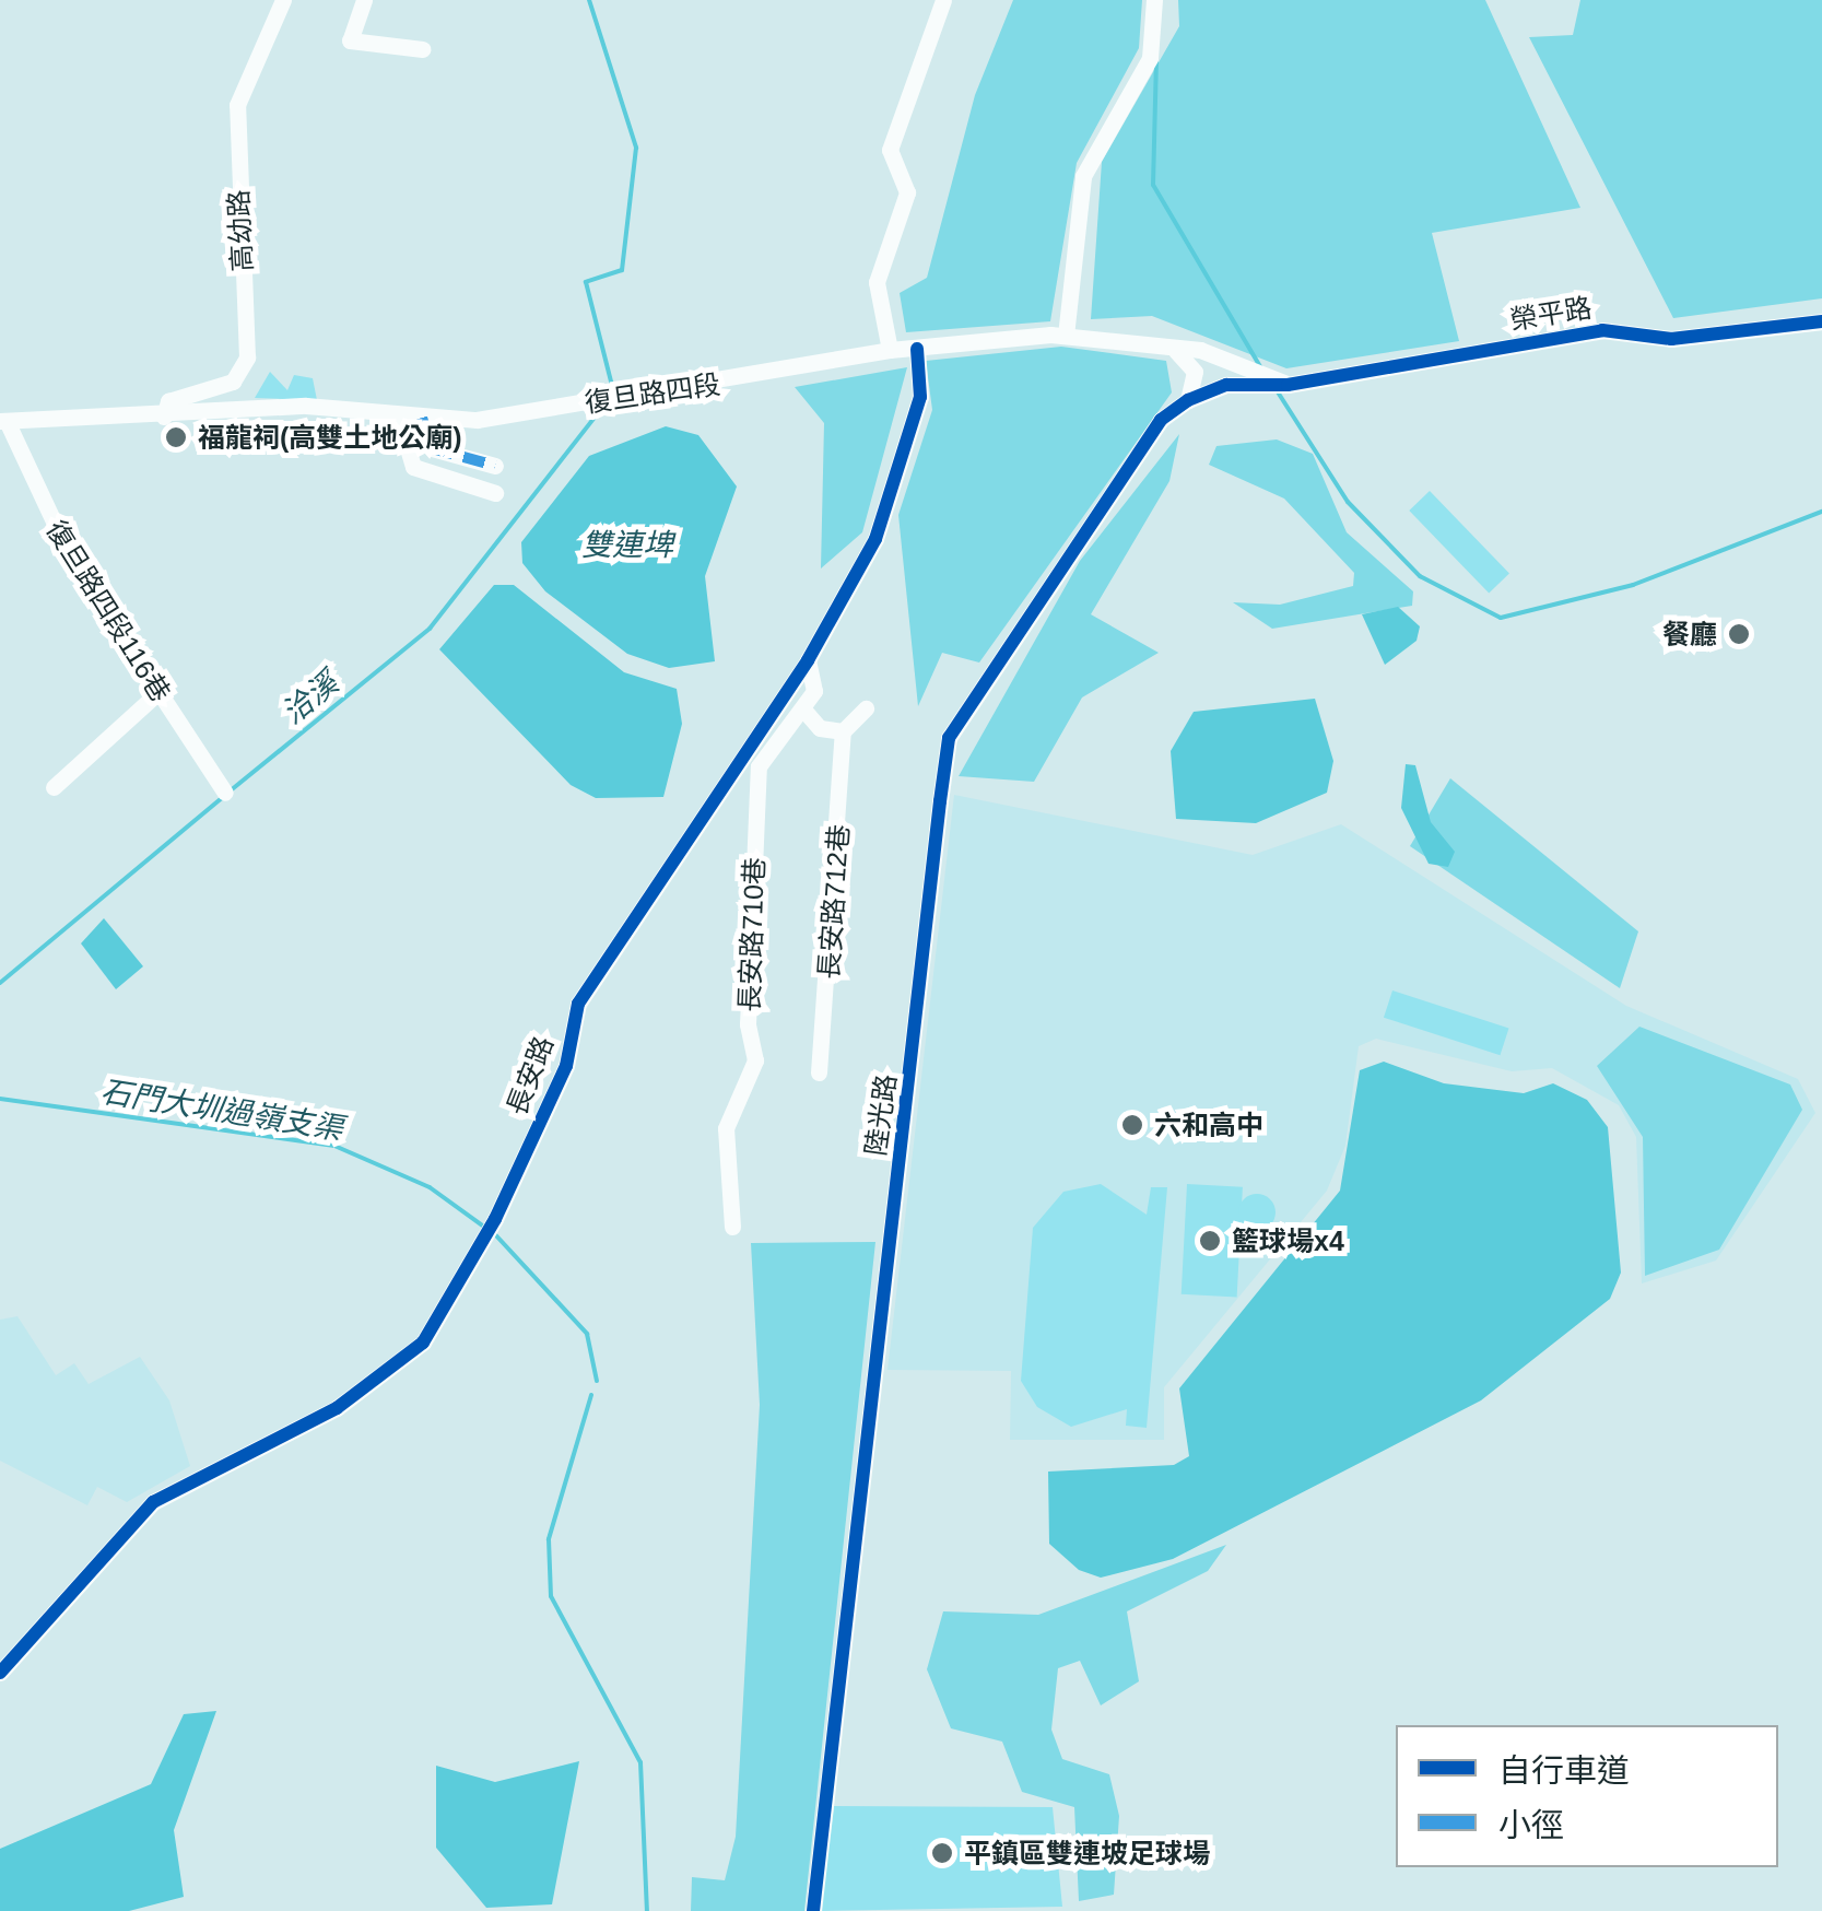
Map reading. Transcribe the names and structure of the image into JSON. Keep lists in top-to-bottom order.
{
  "streets": {
    "street": [
      "高幼路",
      "榮平路",
      "復旦路四段",
      "復旦路四段116巷",
      "長安路712巷",
      "長安路710巷",
      "長安路",
      "陸光路"
    ]
  },
  "crossings": [
    ["高幼路", "復旦路四段"],
    ["榮平路", "復旦路四段"],
    ["榮平路", "陸光路"],
    ["復旦路四段", "復旦路四段116巷"],
    ["復旦路四段", "長安路"]
  ],
  "water": ["雙連埤", "洽溪", "石門大圳過嶺支渠"],
  "places": [
    "福龍祠(高雙土地公廟)",
    "餐廳",
    "六和高中",
    "籃球場x4",
    "平鎮區雙連坡足球場"
  ],
  "legend": ["自行車道", "小徑"]
}
